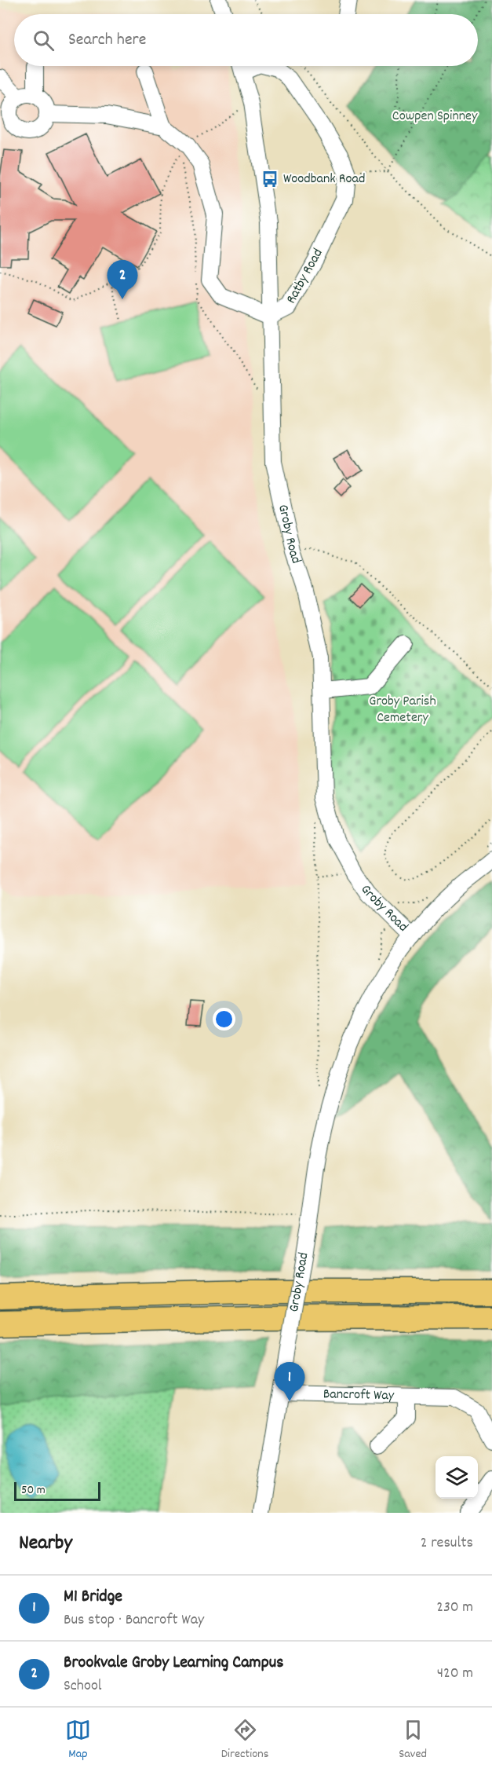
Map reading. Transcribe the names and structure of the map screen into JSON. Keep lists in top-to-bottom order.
{
  "streets": {
    "street": ["Ratby Road", "Groby Road", "Bancroft Way"]
  },
  "crossings": [
    ["Ratby Road", "Groby Road"],
    ["Groby Road", "Bancroft Way"]
  ],
  "parks": ["Cowpen Spinney", "Groby Parish Cemetery"],
  "places": {
    "bus stop": ["Woodbank Road"]
  },
  "scale_bar": "50 m",
  "page": {
    "search": "Search here",
    "pins": ["2", "1"],
    "scale": "50 m",
    "heading": ["Nearby", "2 results"],
    "list": [
      {
        "mark": "1",
        "name": "M1 Bridge",
        "note": "Bus stop · Bancroft Way",
        "value": "230 m"
      },
      {
        "mark": "2",
        "name": "Brookvale Groby Learning Campus",
        "note": "School",
        "value": "420 m"
      }
    ],
    "nav": ["Map", "Directions", "Saved"]
  }
}
